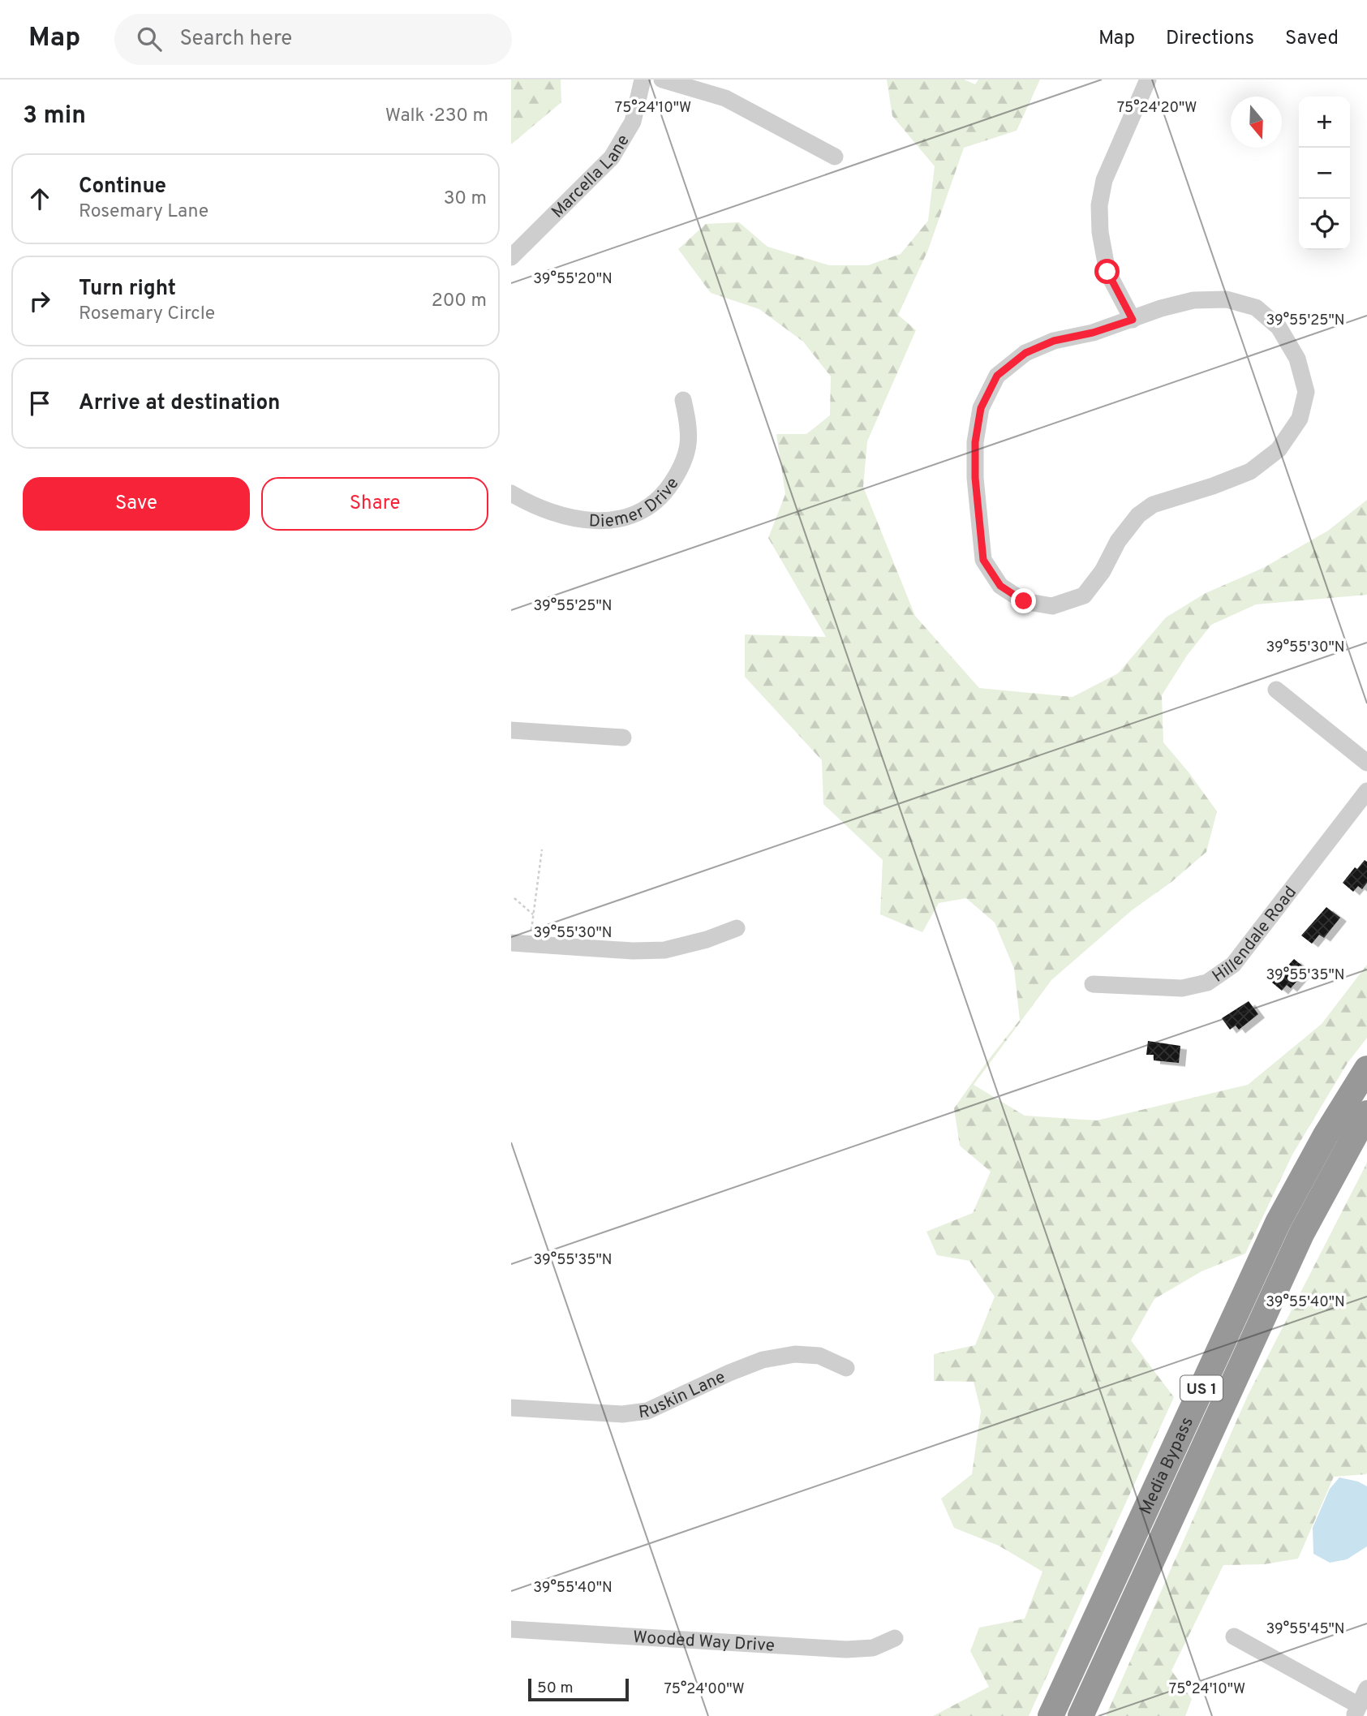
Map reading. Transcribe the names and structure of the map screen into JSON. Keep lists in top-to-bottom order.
{
  "streets": {
    "highway": ["US 1", "Media Bypass"],
    "street": [
      "Marcella Lane",
      "Diemer Drive",
      "Hillendale Road",
      "Ruskin Lane",
      "Wooded Way Drive"
    ]
  },
  "scale_bar": "50 m",
  "north": "bottom",
  "page": {
    "header": "Map",
    "search": "Search here",
    "nav": ["Map", "Directions", "Saved"],
    "heading": ["3 min", "Walk · 230 m"],
    "map_buttons": ["+", "−"],
    "list": [
      ["Continue", "Rosemary Lane", "30 m"],
      ["Turn right", "Rosemary Circle", "200 m"],
      "Arrive at destination"
    ],
    "buttons": ["Save", "Share"],
    "scale": "50 m"
  },
  "coordinates": [
    "75°24'10\"W",
    "75°24'20\"W",
    "39°55'20\"N",
    "39°55'25\"N",
    "39°55'30\"N",
    "39°55'35\"N",
    "39°55'40\"N",
    "39°55'45\"N",
    "75°24'00\"W"
  ]
}
